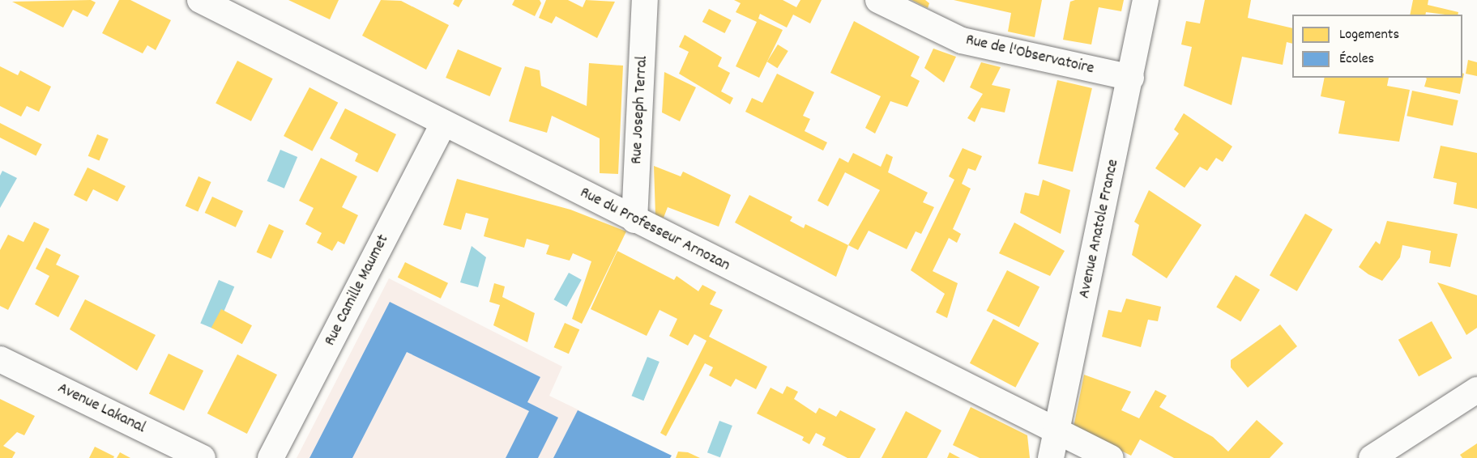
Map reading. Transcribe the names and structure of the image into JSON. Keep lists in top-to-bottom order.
{
  "streets": {
    "street": [
      "Rue de l'Observatoire",
      "Rue Joseph Terral",
      "Avenue Anatole France",
      "Rue du Professeur Arnozan",
      "Rue Camille Maumet",
      "Avenue Lakanal"
    ]
  },
  "crossings": [
    ["Rue de l'Observatoire", "Avenue Anatole France"],
    ["Rue Joseph Terral", "Rue du Professeur Arnozan"],
    ["Avenue Anatole France", "Rue du Professeur Arnozan"],
    ["Rue du Professeur Arnozan", "Rue Camille Maumet"]
  ],
  "legend": ["Logements", "Écoles"]
}
